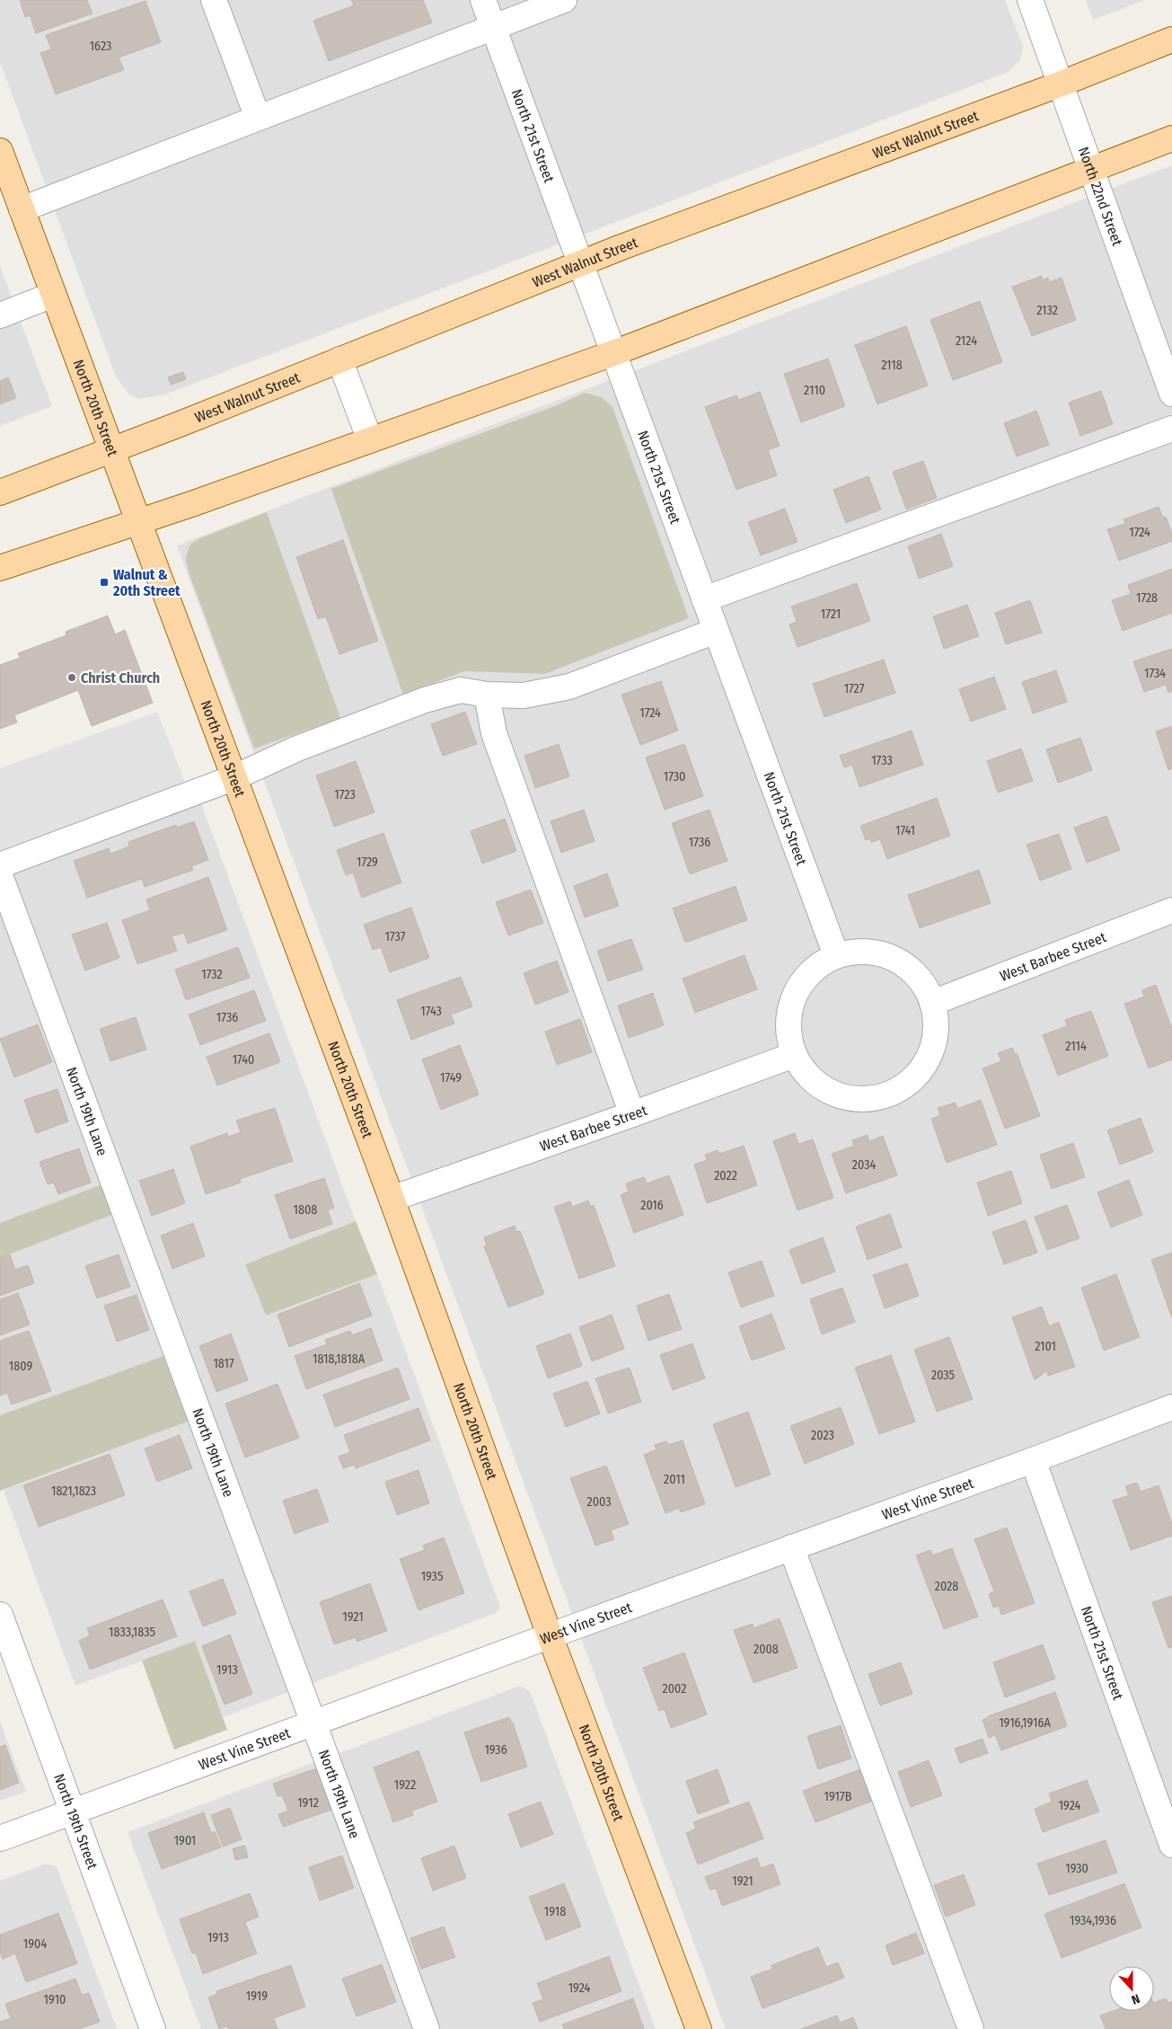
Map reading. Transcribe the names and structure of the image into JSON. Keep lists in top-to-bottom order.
{
  "streets": {
    "main road": ["West Walnut Street", "North 20th Street"],
    "street": [
      "North 21st Street",
      "North 22nd Street",
      "West Barbee Street",
      "North 19th Lane",
      "West Vine Street",
      "North 19th Street"
    ]
  },
  "crossings": [
    ["West Walnut Street", "North 21st Street"],
    ["West Walnut Street", "North 22nd Street"],
    ["West Walnut Street", "North 20th Street"],
    ["North 21st Street", "West Barbee Street"],
    ["North 21st Street", "West Vine Street"],
    ["North 20th Street", "West Barbee Street"],
    ["North 20th Street", "West Vine Street"],
    ["North 19th Lane", "West Vine Street"],
    ["West Vine Street", "North 19th Street"]
  ],
  "places": {
    "transit": ["Walnut & 20th Street"],
    "other": ["Christ Church"]
  },
  "house_numbers": [
    "1623",
    "2132",
    "2124",
    "2118",
    "2110",
    "1724",
    "1728",
    "1721",
    "1734",
    "1727",
    "1724",
    "1733",
    "1730",
    "1723",
    "1741",
    "1736",
    "1729",
    "1737",
    "1732",
    "1743",
    "1736",
    "2114",
    "1740",
    "1749",
    "2034",
    "2022",
    "2016",
    "1808",
    "2101",
    "1818,1818A",
    "1817",
    "1809",
    "2035",
    "2023",
    "2011",
    "1821,1823",
    "2003",
    "1935",
    "2028",
    "1921",
    "1833,1835",
    "2008",
    "1913",
    "2002",
    "1916,1916A",
    "1936",
    "1922",
    "1917B",
    "1912",
    "1924",
    "1901",
    "1930",
    "1921",
    "1918",
    "1934,1936",
    "1913",
    "1904",
    "1924",
    "1919",
    "1910"
  ],
  "north": "bottom"
}
